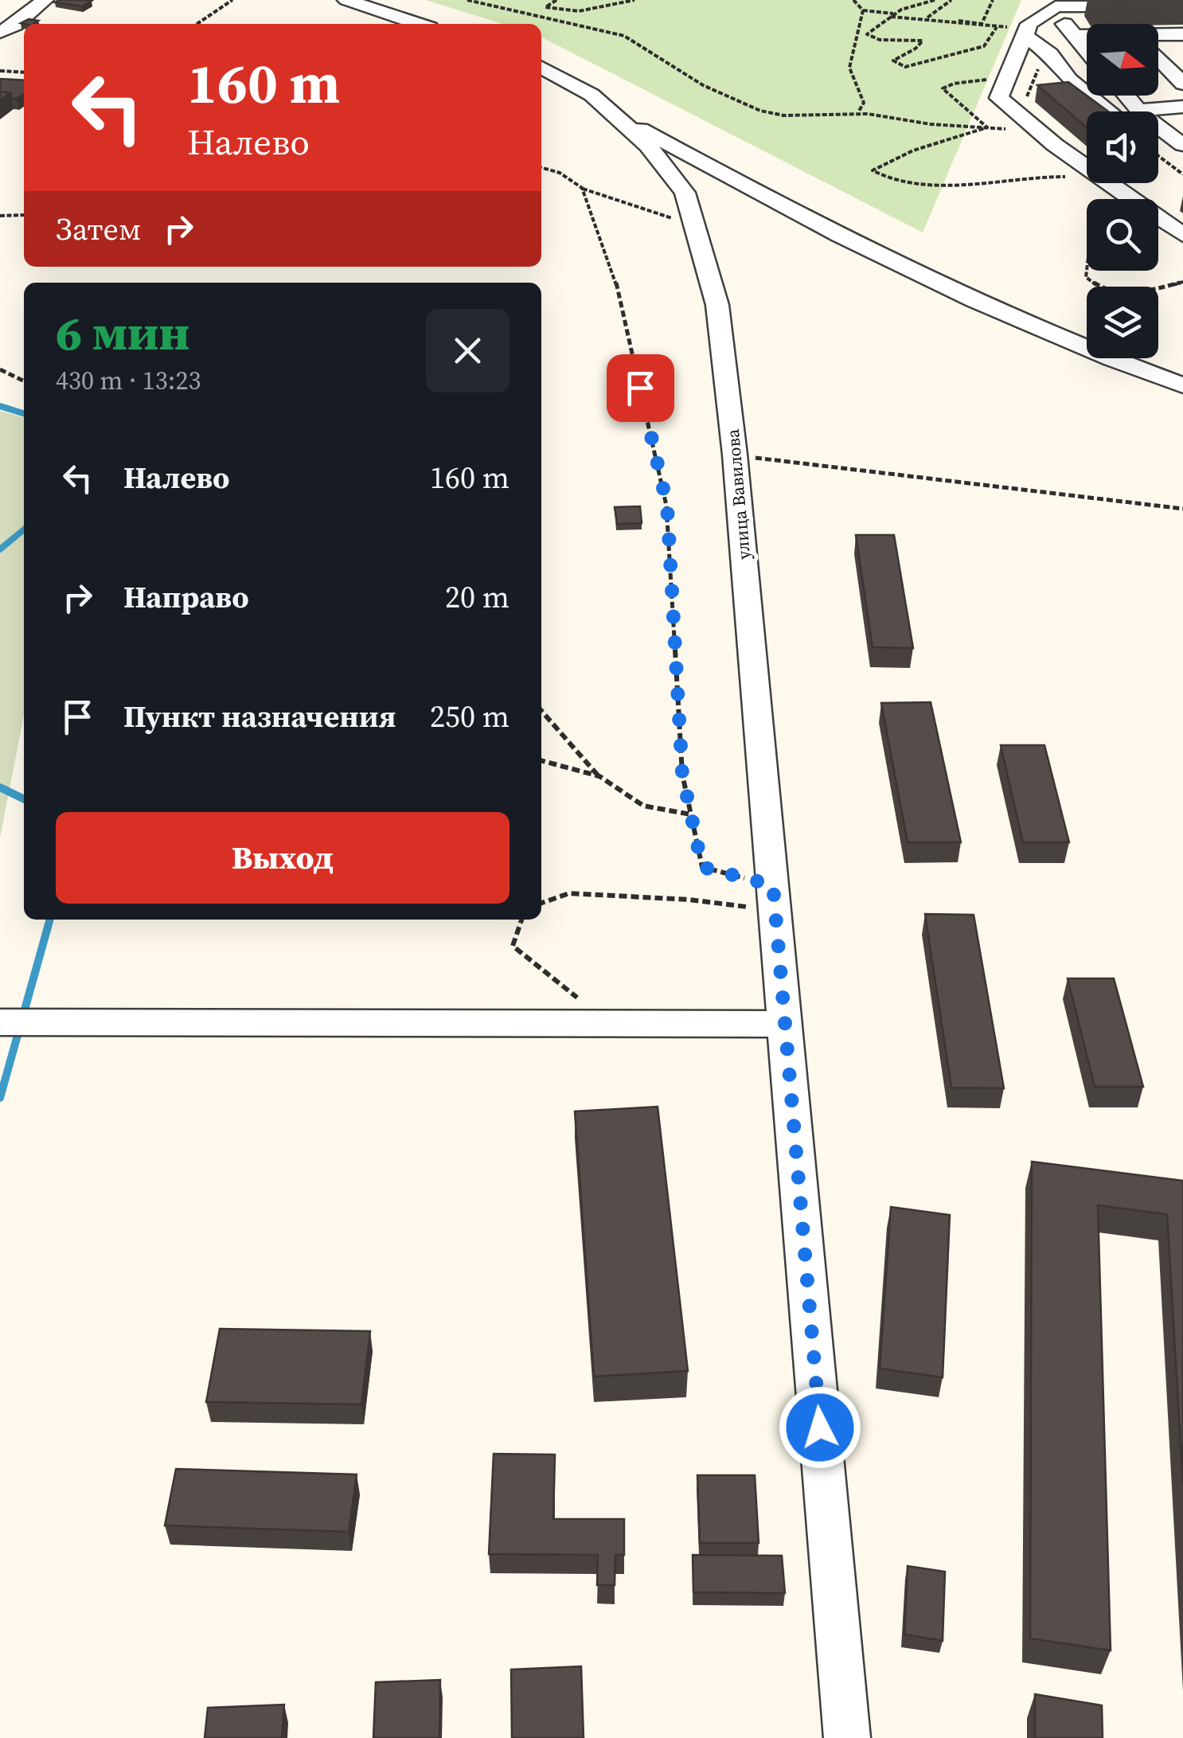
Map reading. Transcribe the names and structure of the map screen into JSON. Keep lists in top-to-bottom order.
{
  "streets": {
    "street": ["улица Вавилова"]
  },
  "north": "right",
  "page": {
    "turn": ["160 m", "Налево"],
    "then": "Затем",
    "heading": ["6 мин", "430 m · 13:23"],
    "list": [
      {
        "name": "Налево",
        "value": "160 m"
      },
      {
        "name": "Направо",
        "value": "20 m"
      },
      {
        "name": "Пункт назначения",
        "value": "250 m"
      }
    ],
    "buttons": "Выход"
  }
}
